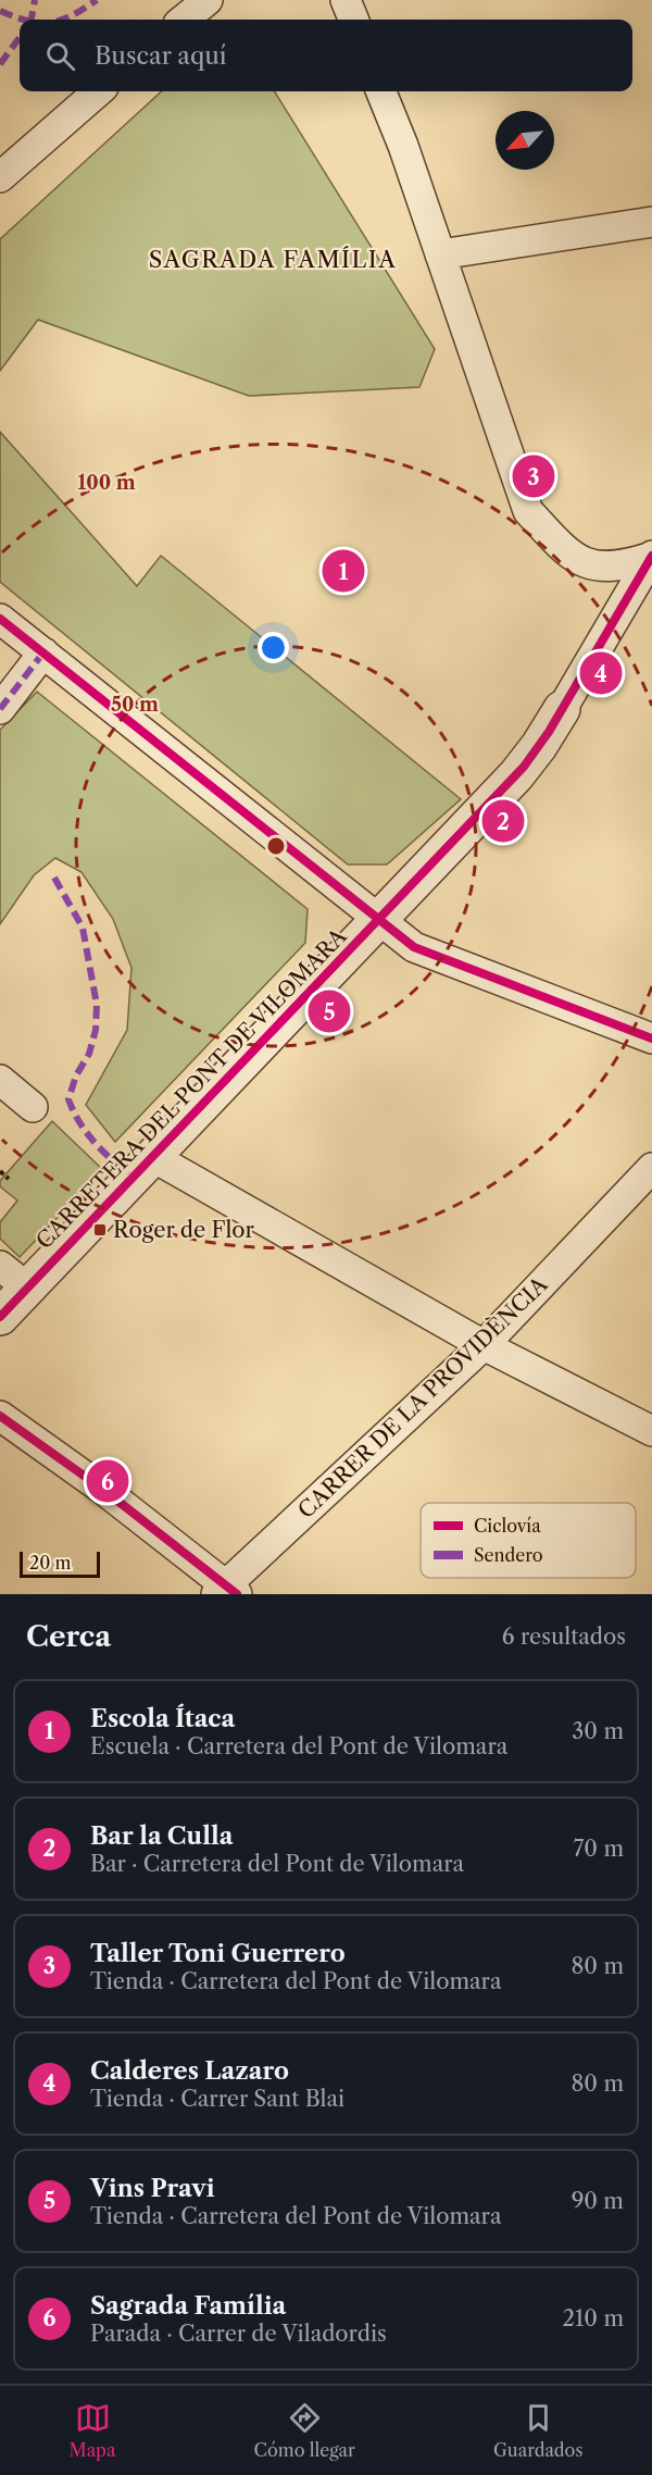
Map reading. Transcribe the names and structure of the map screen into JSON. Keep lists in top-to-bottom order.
{
  "streets": {
    "street": ["CARRETERA DEL PONT DE VILOMARA", "CARRER DE LA PROVIDÈNCIA"]
  },
  "districts": ["SAGRADA FAMÍLIA"],
  "places": {
    "transit": ["Roger de Flor"]
  },
  "legend": ["Ciclovía", "Sendero"],
  "scale_bar": "20 m",
  "north": "bottom left",
  "page": {
    "search": "Buscar aquí",
    "pins": [
      "3",
      "1",
      "4",
      "2",
      "5",
      "6"
    ],
    "scale": "20 m",
    "heading": ["Cerca", "6 resultados"],
    "list": [
      {
        "mark": "1",
        "name": "Escola Ítaca",
        "note": "Escuela · Carretera del Pont de Vilomara",
        "value": "30 m"
      },
      {
        "mark": "2",
        "name": "Bar la Culla",
        "note": "Bar · Carretera del Pont de Vilomara",
        "value": "70 m"
      },
      {
        "mark": "3",
        "name": "Taller Toni Guerrero",
        "note": "Tienda · Carretera del Pont de Vilomara",
        "value": "80 m"
      },
      {
        "mark": "4",
        "name": "Calderes Lazaro",
        "note": "Tienda · Carrer Sant Blai",
        "value": "80 m"
      },
      {
        "mark": "5",
        "name": "Vins Pravi",
        "note": "Tienda · Carretera del Pont de Vilomara",
        "value": "90 m"
      },
      {
        "mark": "6",
        "name": "Sagrada Família",
        "note": "Parada · Carrer de Viladordis",
        "value": "210 m"
      }
    ],
    "nav": ["Mapa", "Cómo llegar", "Guardados"]
  },
  "rings": ["100 m", "50 m"]
}
